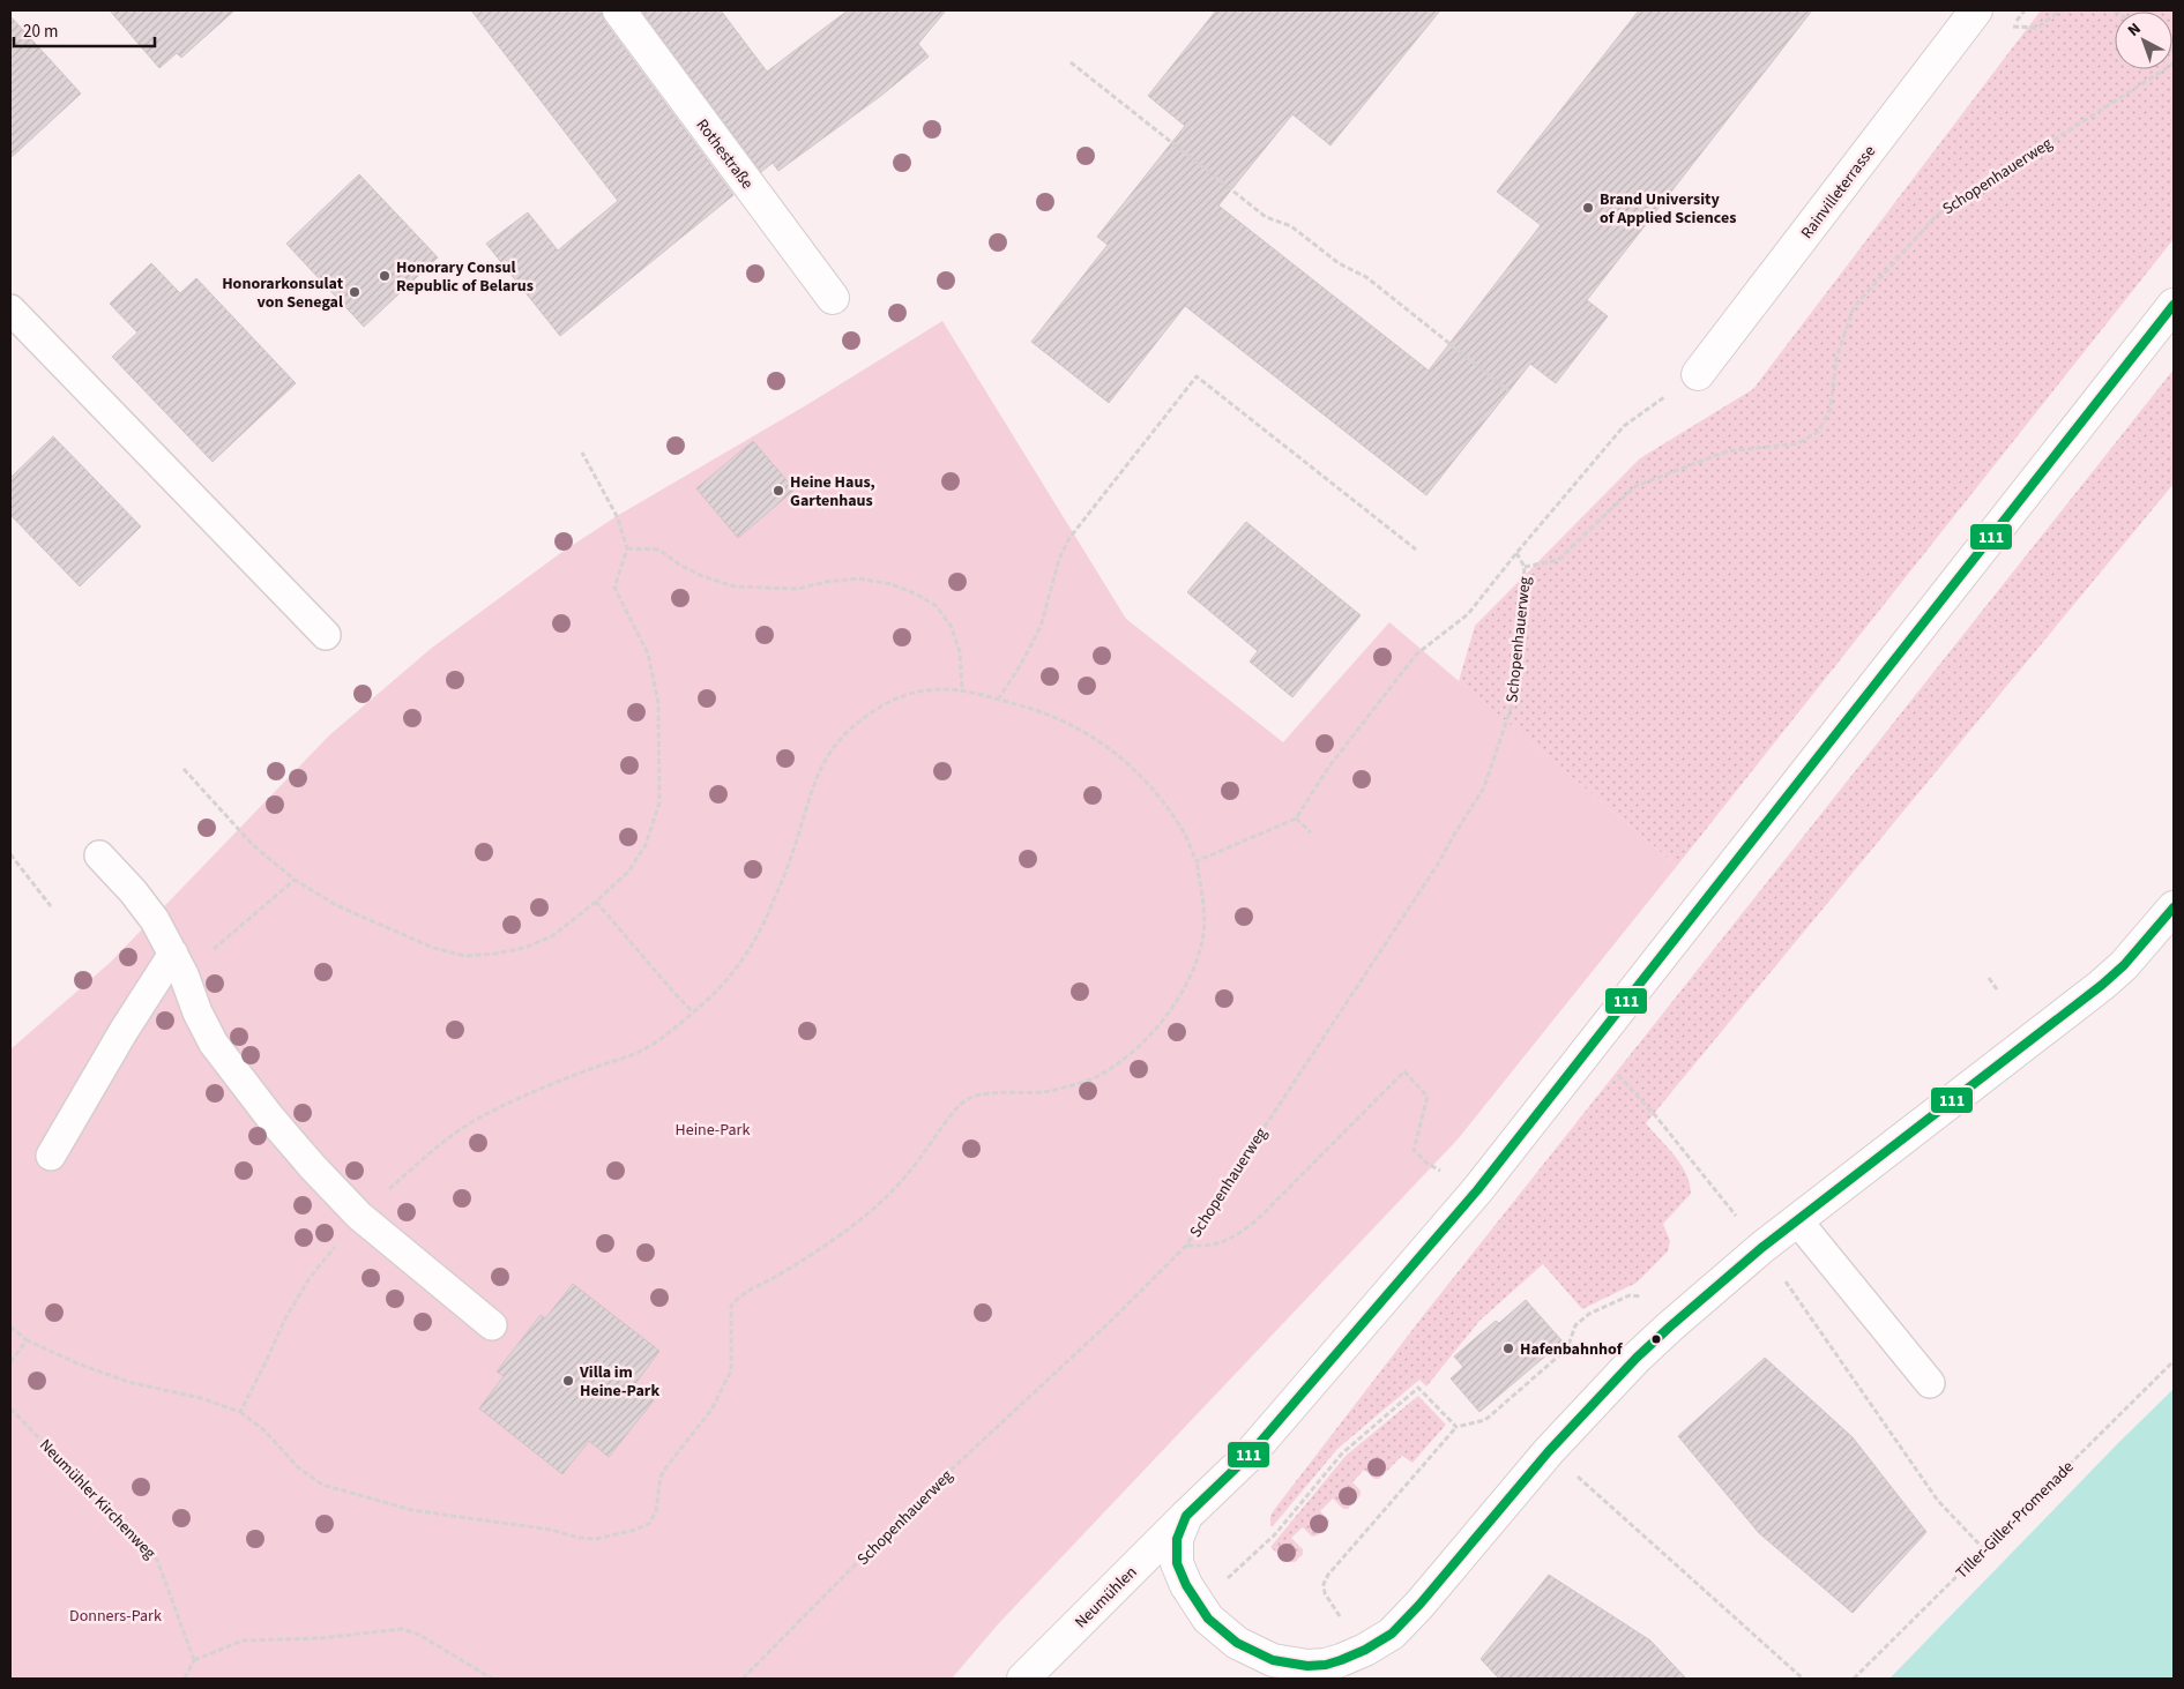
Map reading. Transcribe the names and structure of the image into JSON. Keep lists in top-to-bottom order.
{
  "streets": {
    "street": ["Rothestraße", "Rainvilleterrasse", "Neumühlen"],
    "path": ["Schopenhauerweg", "Neumühler Kirchenweg", "Tiller-Giller-Promenade"]
  },
  "parks": ["Heine-Park", "Donners-Park"],
  "places": [
    "Brand University of Applied Sciences",
    "Honorary Consul Republic of Belarus",
    "Honorarkonsulat von Senegal",
    "Heine Haus, Gartenhaus",
    "Hafenbahnhof",
    "Villa im Heine-Park"
  ],
  "lines": ["transit line 111"],
  "scale_bar": "20 m",
  "north": "top left"
}
